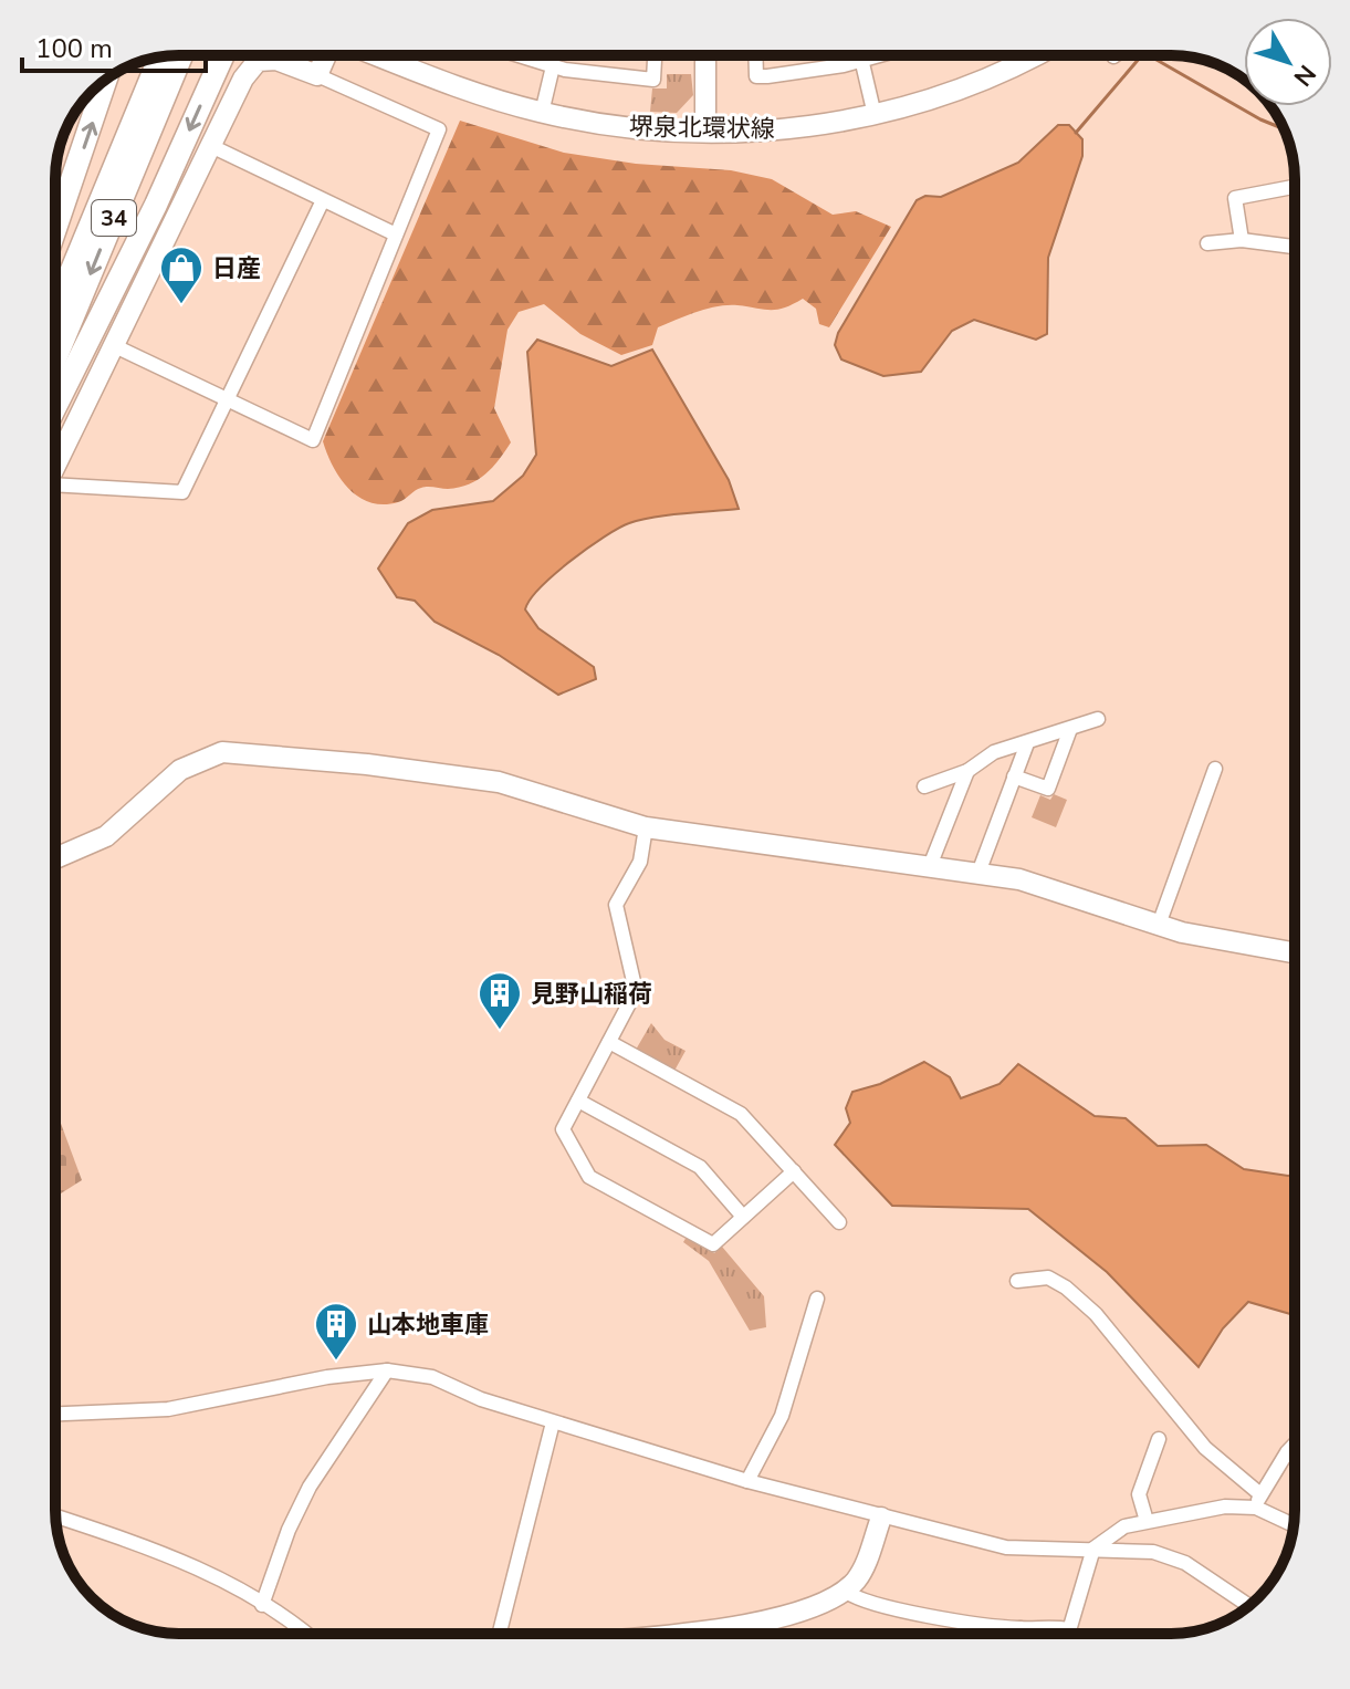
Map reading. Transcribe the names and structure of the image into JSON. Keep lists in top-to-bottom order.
{
  "streets": {
    "main road": ["34"],
    "street": ["堺泉北環状線"]
  },
  "places": {
    "shop": ["日産"],
    "building": ["見野山稲荷", "山本地車庫"]
  },
  "scale_bar": "100 m",
  "north": "bottom right"
}
